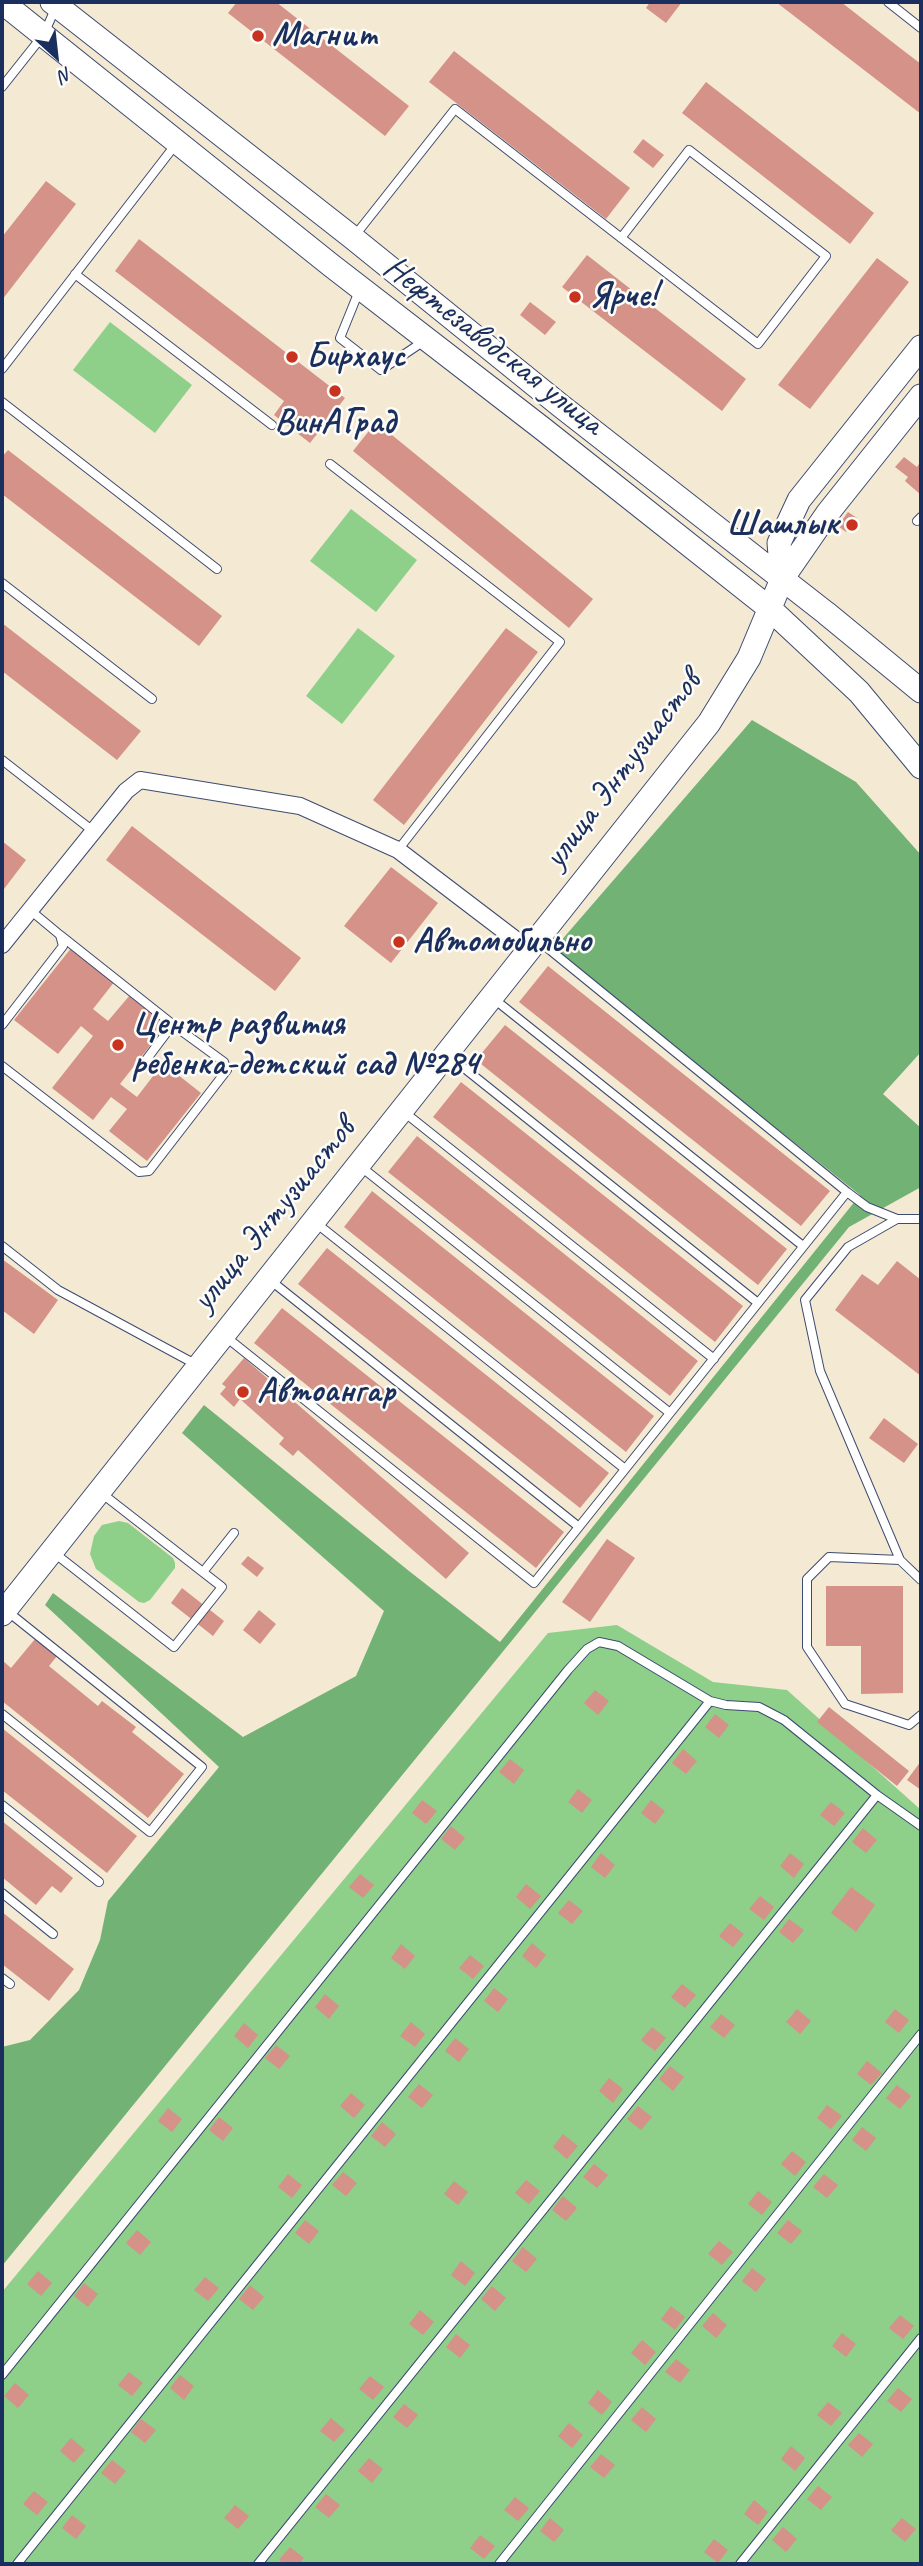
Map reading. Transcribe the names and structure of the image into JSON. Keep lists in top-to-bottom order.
{
  "streets": {
    "main road": ["Нефтезаводская улица", "улица Энтузиастов"]
  },
  "crossings": [
    ["Нефтезаводская улица", "улица Энтузиастов"]
  ],
  "places": [
    "Магнит",
    "Ярче!",
    "Бирхаус",
    "ВинАГрад",
    "Шашлык",
    "Автомобильно",
    "Центр развития ребенка-детский сад №284",
    "Автоангар"
  ],
  "north": "bottom right"
}
